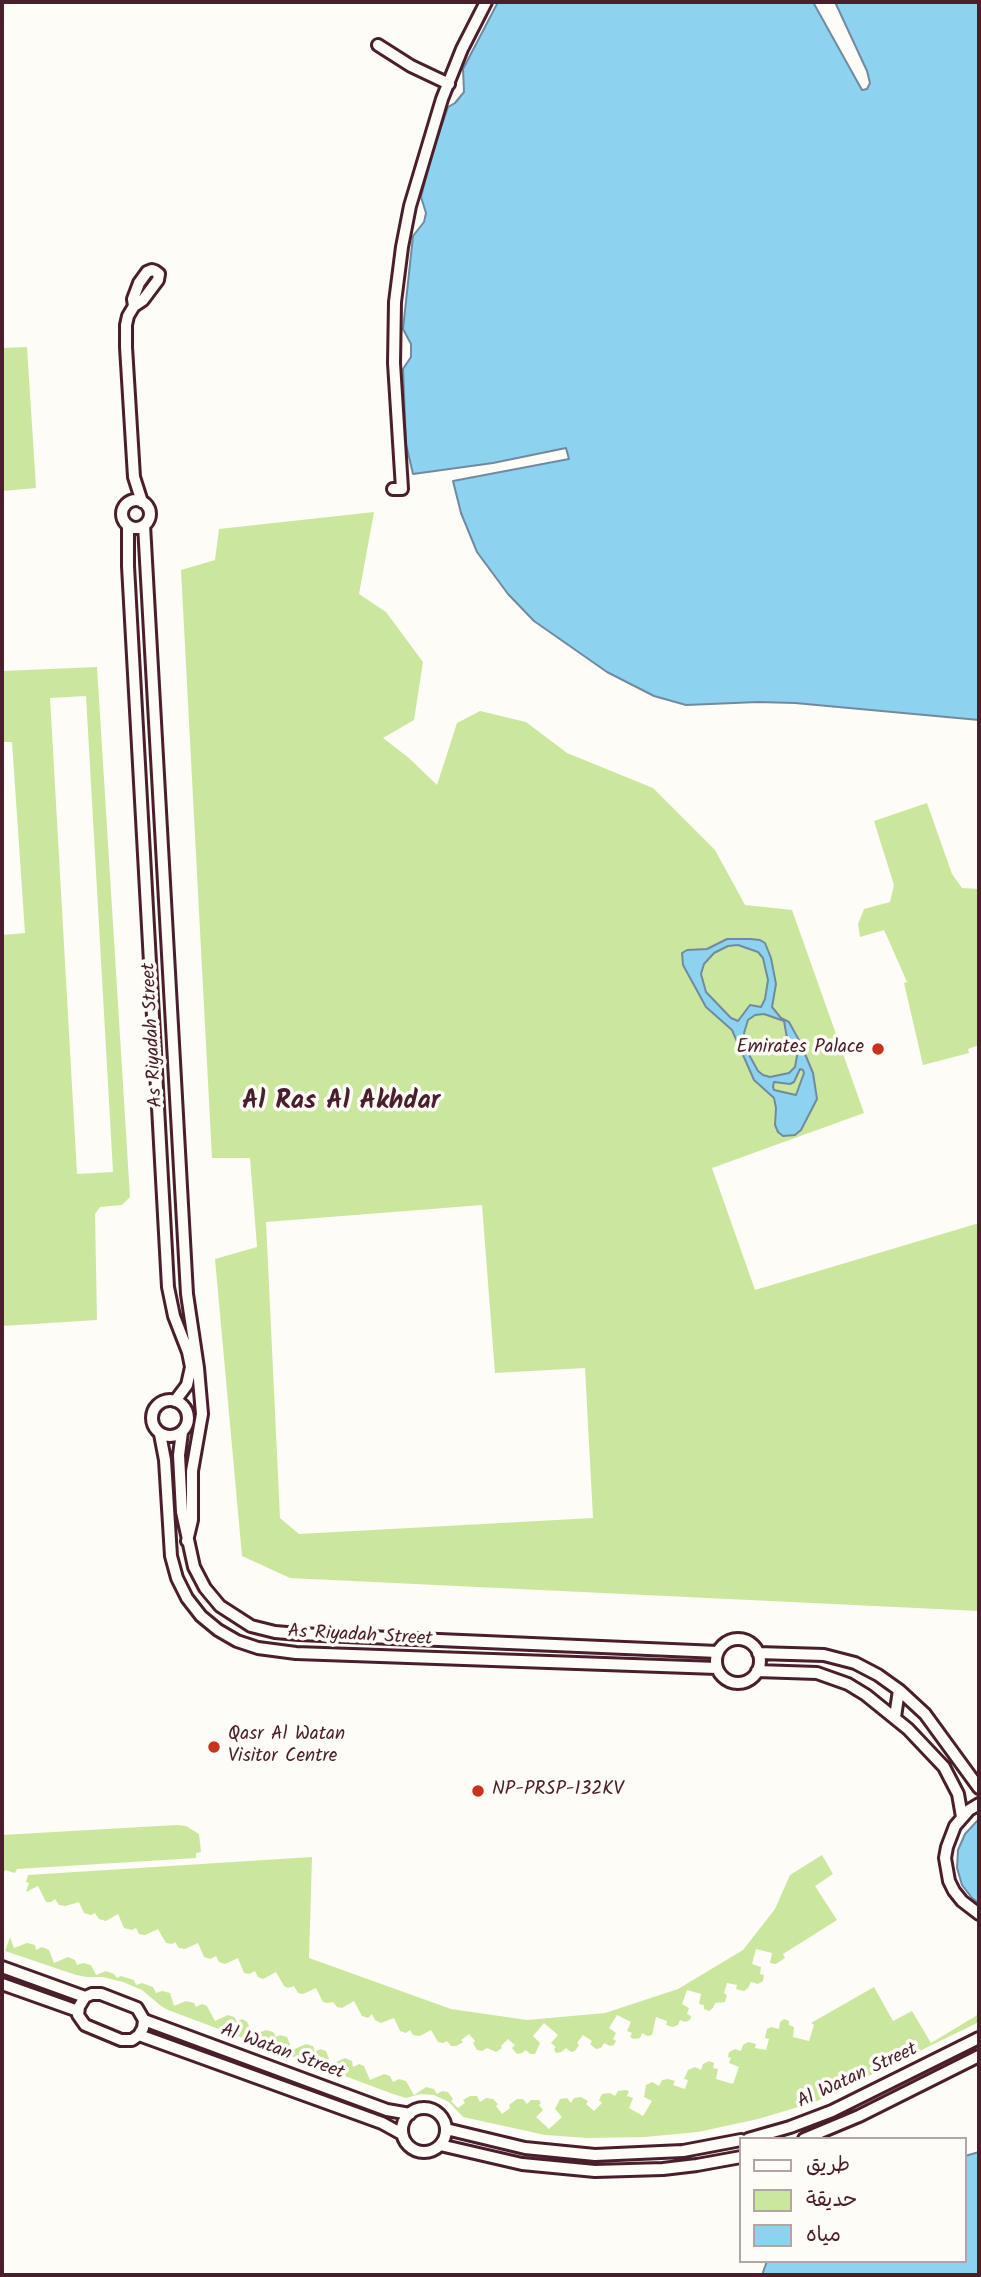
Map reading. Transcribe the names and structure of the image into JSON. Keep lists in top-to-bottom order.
{
  "streets": {
    "street": ["As Riyadah Street", "Al Watan Street"]
  },
  "districts": ["Al Ras Al Akhdar"],
  "places": ["Emirates Palace", "Qasr Al Watan Visitor Centre", "NP-PRSP-132KV"],
  "legend": ["طريق", "حديقة", "مياه"]
}
